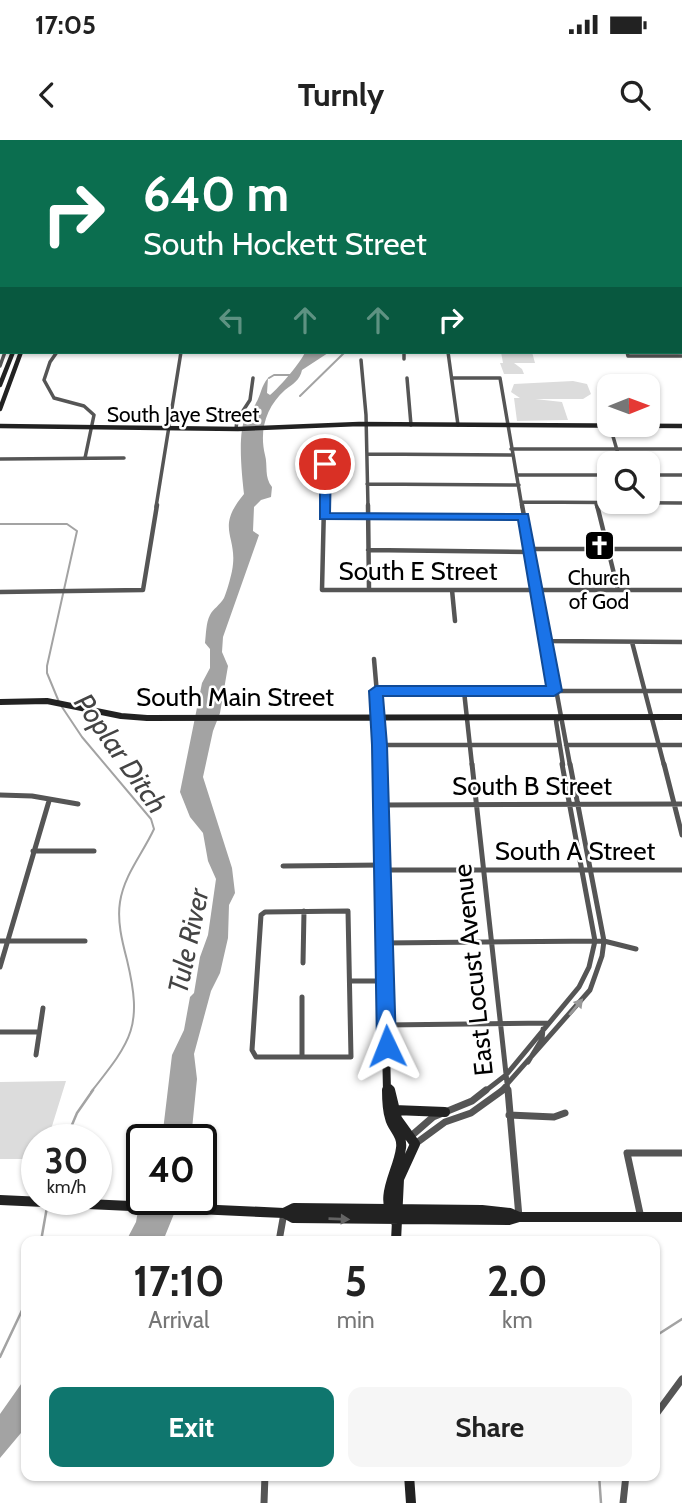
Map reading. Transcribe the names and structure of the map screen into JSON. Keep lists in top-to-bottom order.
{
  "streets": {
    "street": [
      "South Jaye Street",
      "South E Street",
      "South Main Street",
      "South B Street",
      "South A Street",
      "East Locust Avenue"
    ]
  },
  "crossings": [
    ["South Main Street", "East Locust Avenue"],
    ["South B Street", "East Locust Avenue"],
    ["South A Street", "East Locust Avenue"]
  ],
  "water": ["Poplar Ditch", "Tule River"],
  "places": {
    "church": ["Church of God"]
  },
  "north": "right",
  "page": {
    "status": "17:05",
    "header": "Turnly",
    "turn": ["640 m", "South Hockett Street"],
    "speed": "30 km/h",
    "limit": "40",
    "eta": [
      "17:10",
      "Arrival",
      "5",
      "min",
      "2.0",
      "km"
    ],
    "buttons": ["Exit", "Share"]
  }
}
